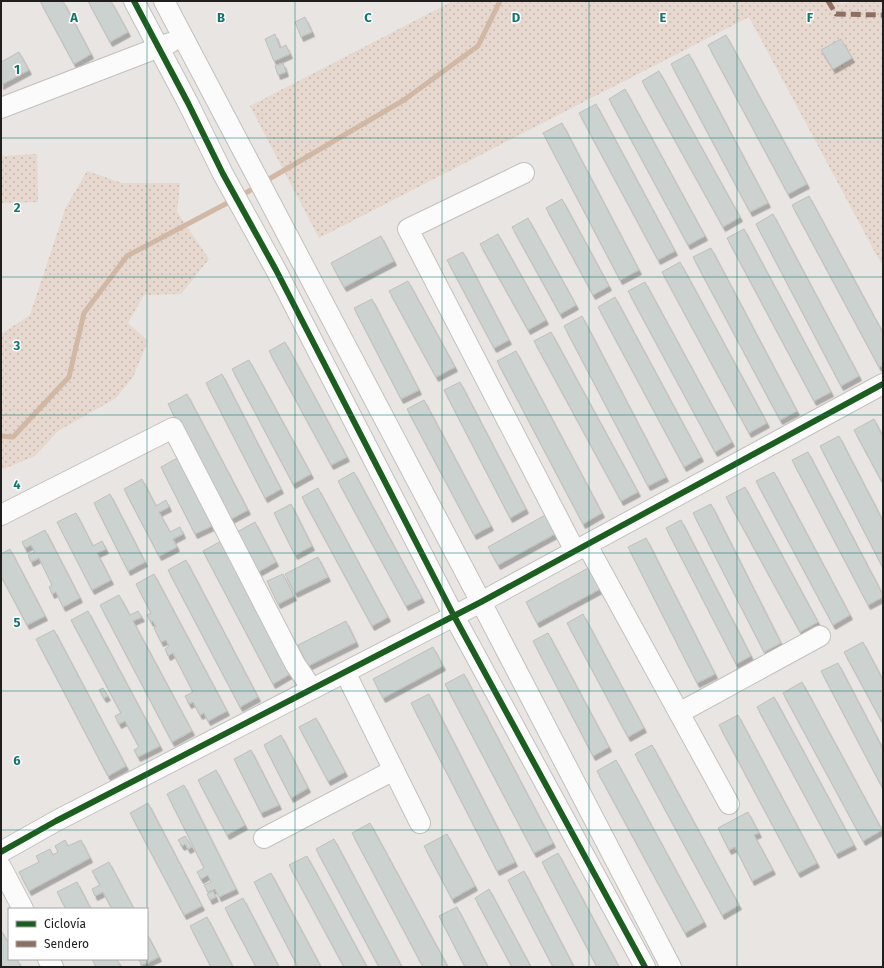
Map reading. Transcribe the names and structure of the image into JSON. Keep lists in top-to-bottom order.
{
  "legend": ["Ciclovía", "Sendero"],
  "grid": {
    "columns": [
      "A",
      "B",
      "C",
      "D",
      "E",
      "F"
    ],
    "rows": [
      "1",
      "2",
      "3",
      "4",
      "5",
      "6"
    ]
  }
}
